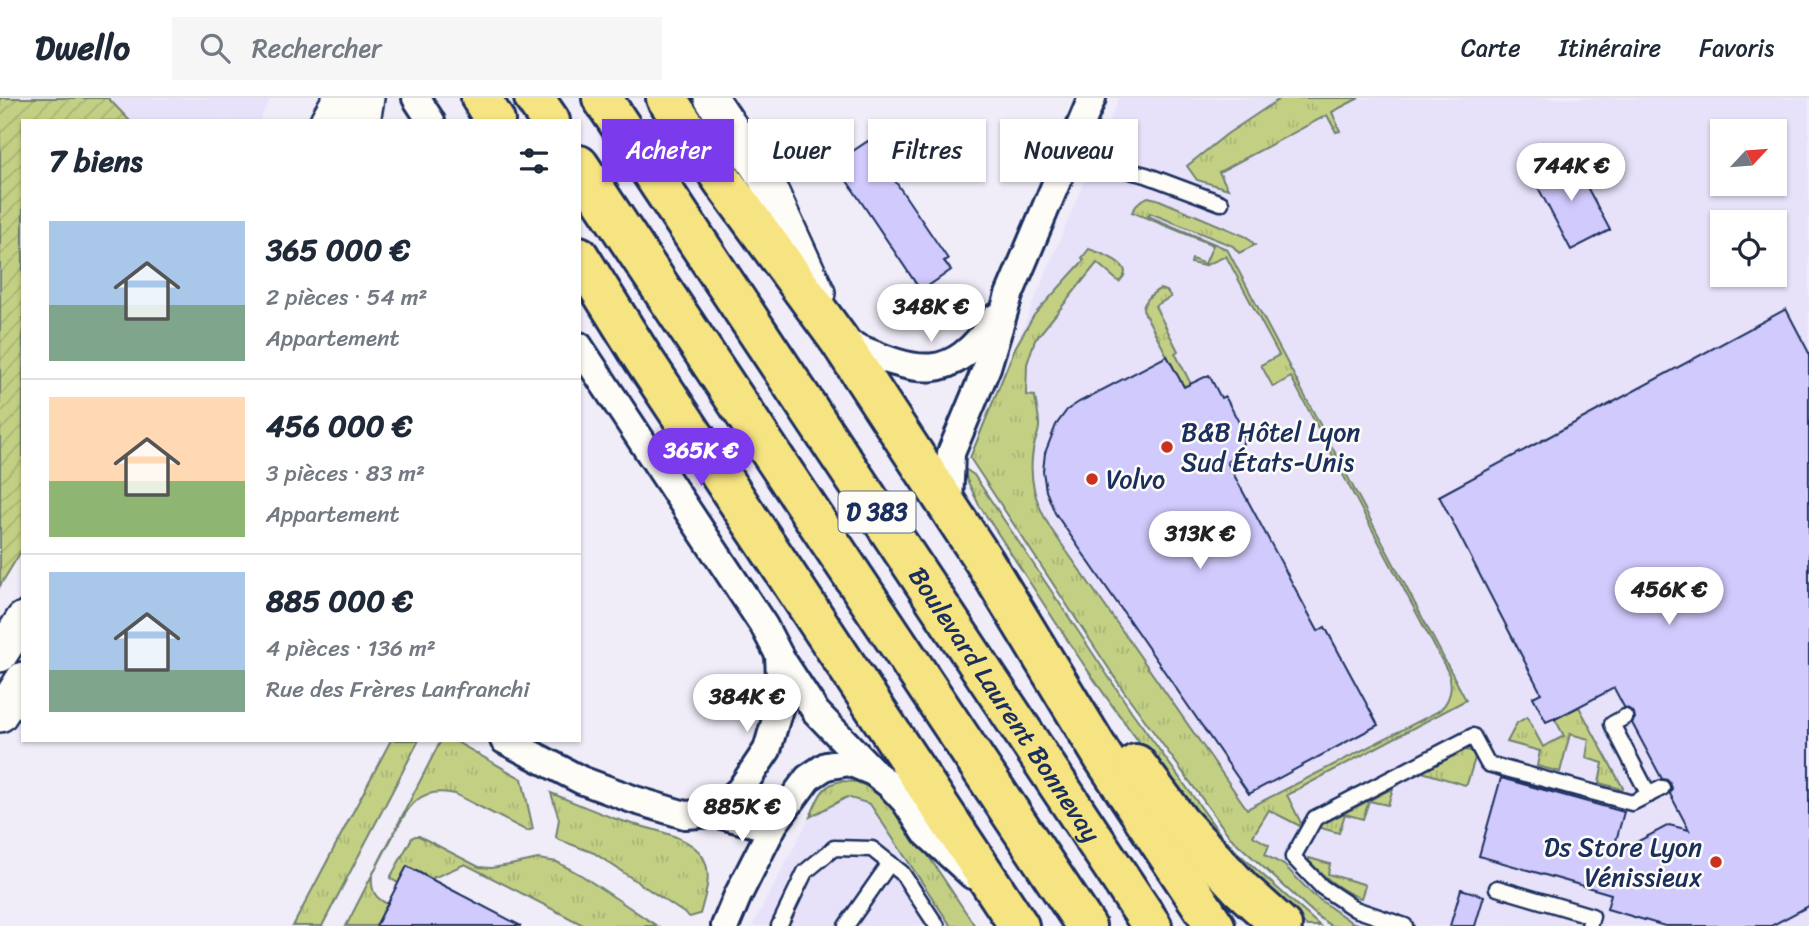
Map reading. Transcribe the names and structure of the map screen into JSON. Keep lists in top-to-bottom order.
{
  "streets": {
    "highway": ["D 383", "Boulevard Laurent Bonnevay"]
  },
  "places": ["B&B Hôtel Lyon Sud États-Unis", "Volvo", "Ds Store Lyon Vénissieux"],
  "north": "top right",
  "page": {
    "header": "Dwello",
    "search": "Rechercher",
    "nav": ["Carte", "Itinéraire", "Favoris"],
    "chip": [
      "Acheter",
      "Louer",
      "Filtres",
      "Nouveau"
    ],
    "heading": "7 biens",
    "price": [
      "744K €",
      "348K €",
      "365K €",
      "313K €",
      "456K €",
      "384K €",
      "885K €"
    ],
    "list": [
      {
        "name": "365 000 €",
        "note": "2 pièces · 54 m² · Appartement"
      },
      {
        "name": "456 000 €",
        "note": "3 pièces · 83 m² · Appartement"
      },
      {
        "name": "885 000 €",
        "note": "4 pièces · 136 m² · Rue des Frères Lanfranchi"
      }
    ]
  }
}
